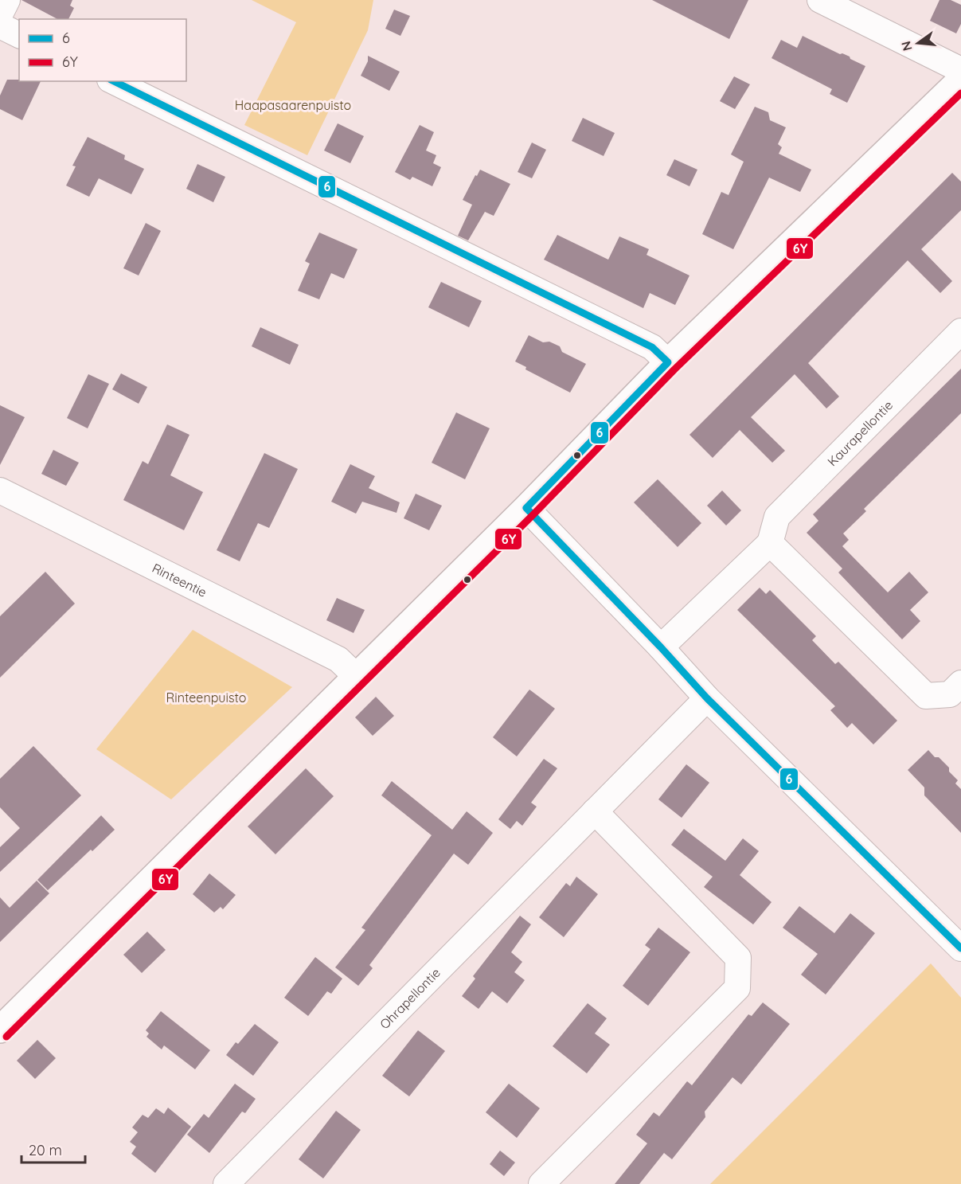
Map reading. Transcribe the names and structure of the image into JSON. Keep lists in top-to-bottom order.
{
  "streets": {
    "street": ["Kaurapellontie", "Rinteentie", "Ohrapellontie"]
  },
  "parks": ["Haapasaarenpuisto", "Rinteenpuisto"],
  "lines": ["transit line 6", "transit line 6Y"],
  "legend": ["6", "6Y"],
  "scale_bar": "20 m",
  "north": "left"
}
